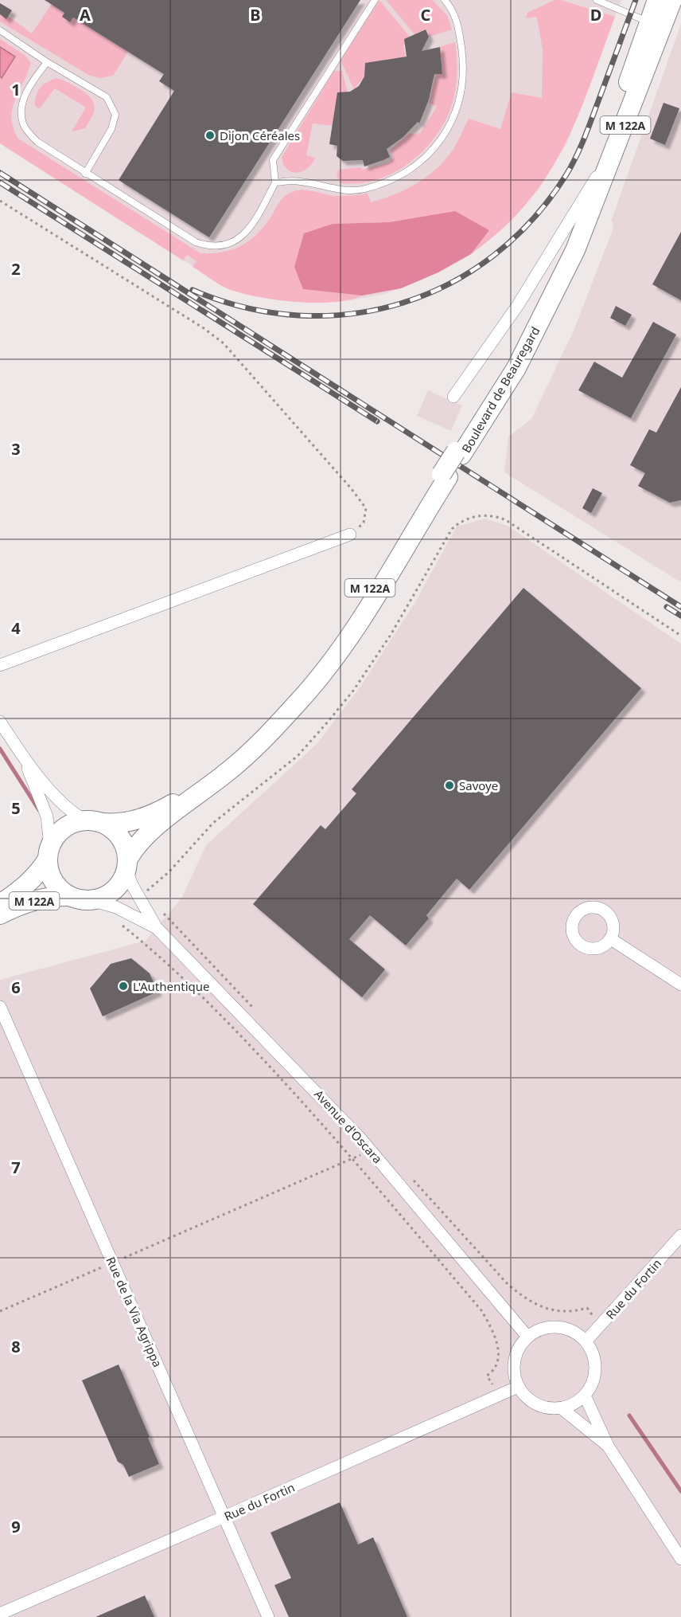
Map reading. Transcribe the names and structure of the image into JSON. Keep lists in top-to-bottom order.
{
  "streets": {
    "main road": ["M 122A", "Boulevard de Beauregard"],
    "street": ["Avenue d'Oscara", "Rue du Fortin", "Rue de la Via Agrippa"]
  },
  "crossings": [
    ["M 122A", "Boulevard de Beauregard"],
    ["M 122A", "Avenue d'Oscara"],
    ["Avenue d'Oscara", "Rue du Fortin"],
    ["Rue du Fortin", "Rue de la Via Agrippa"]
  ],
  "places": ["Dijon Céréales", "Savoye", "L'Authentique"],
  "grid": {
    "columns": [
      "A",
      "B",
      "C",
      "D"
    ],
    "rows": [
      "1",
      "2",
      "3",
      "4",
      "5",
      "6",
      "7",
      "8",
      "9"
    ]
  }
}
